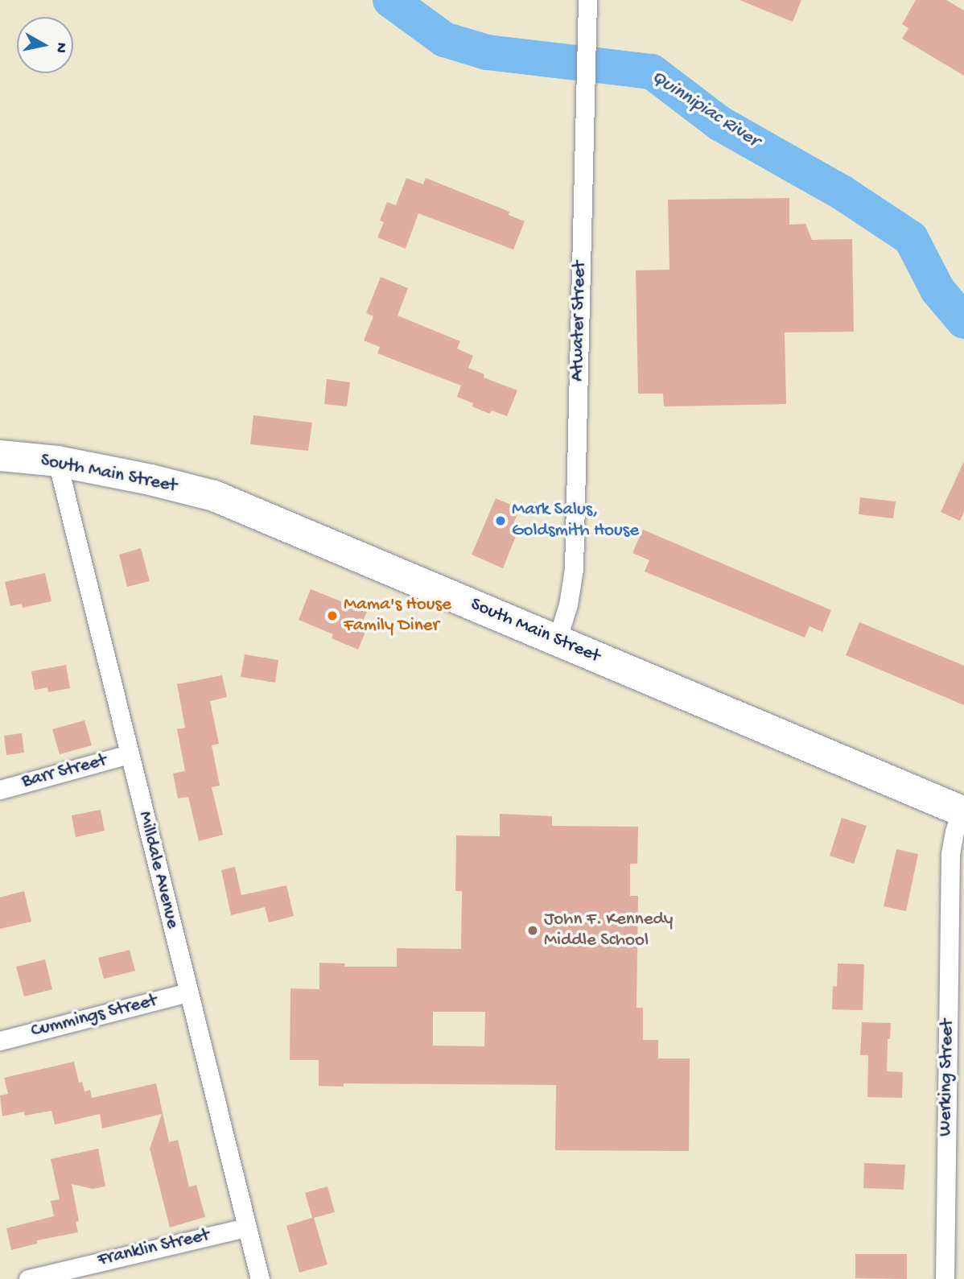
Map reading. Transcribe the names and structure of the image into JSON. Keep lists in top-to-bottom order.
{
  "streets": {
    "highway": ["South Main Street"],
    "street": [
      "Atwater Street",
      "Barr Street",
      "Milldale Avenue",
      "Cummings Street",
      "Werking Street",
      "Franklin Street"
    ]
  },
  "crossings": [
    ["Atwater Street", "South Main Street"],
    ["South Main Street", "Milldale Avenue"],
    ["South Main Street", "Werking Street"],
    ["Barr Street", "Milldale Avenue"],
    ["Milldale Avenue", "Cummings Street"],
    ["Milldale Avenue", "Franklin Street"]
  ],
  "water": ["Quinnipiac River"],
  "places": ["Mark Salus, Goldsmith House", "Mama's House Family Diner", "John F. Kennedy Middle School"],
  "north": "right"
}
